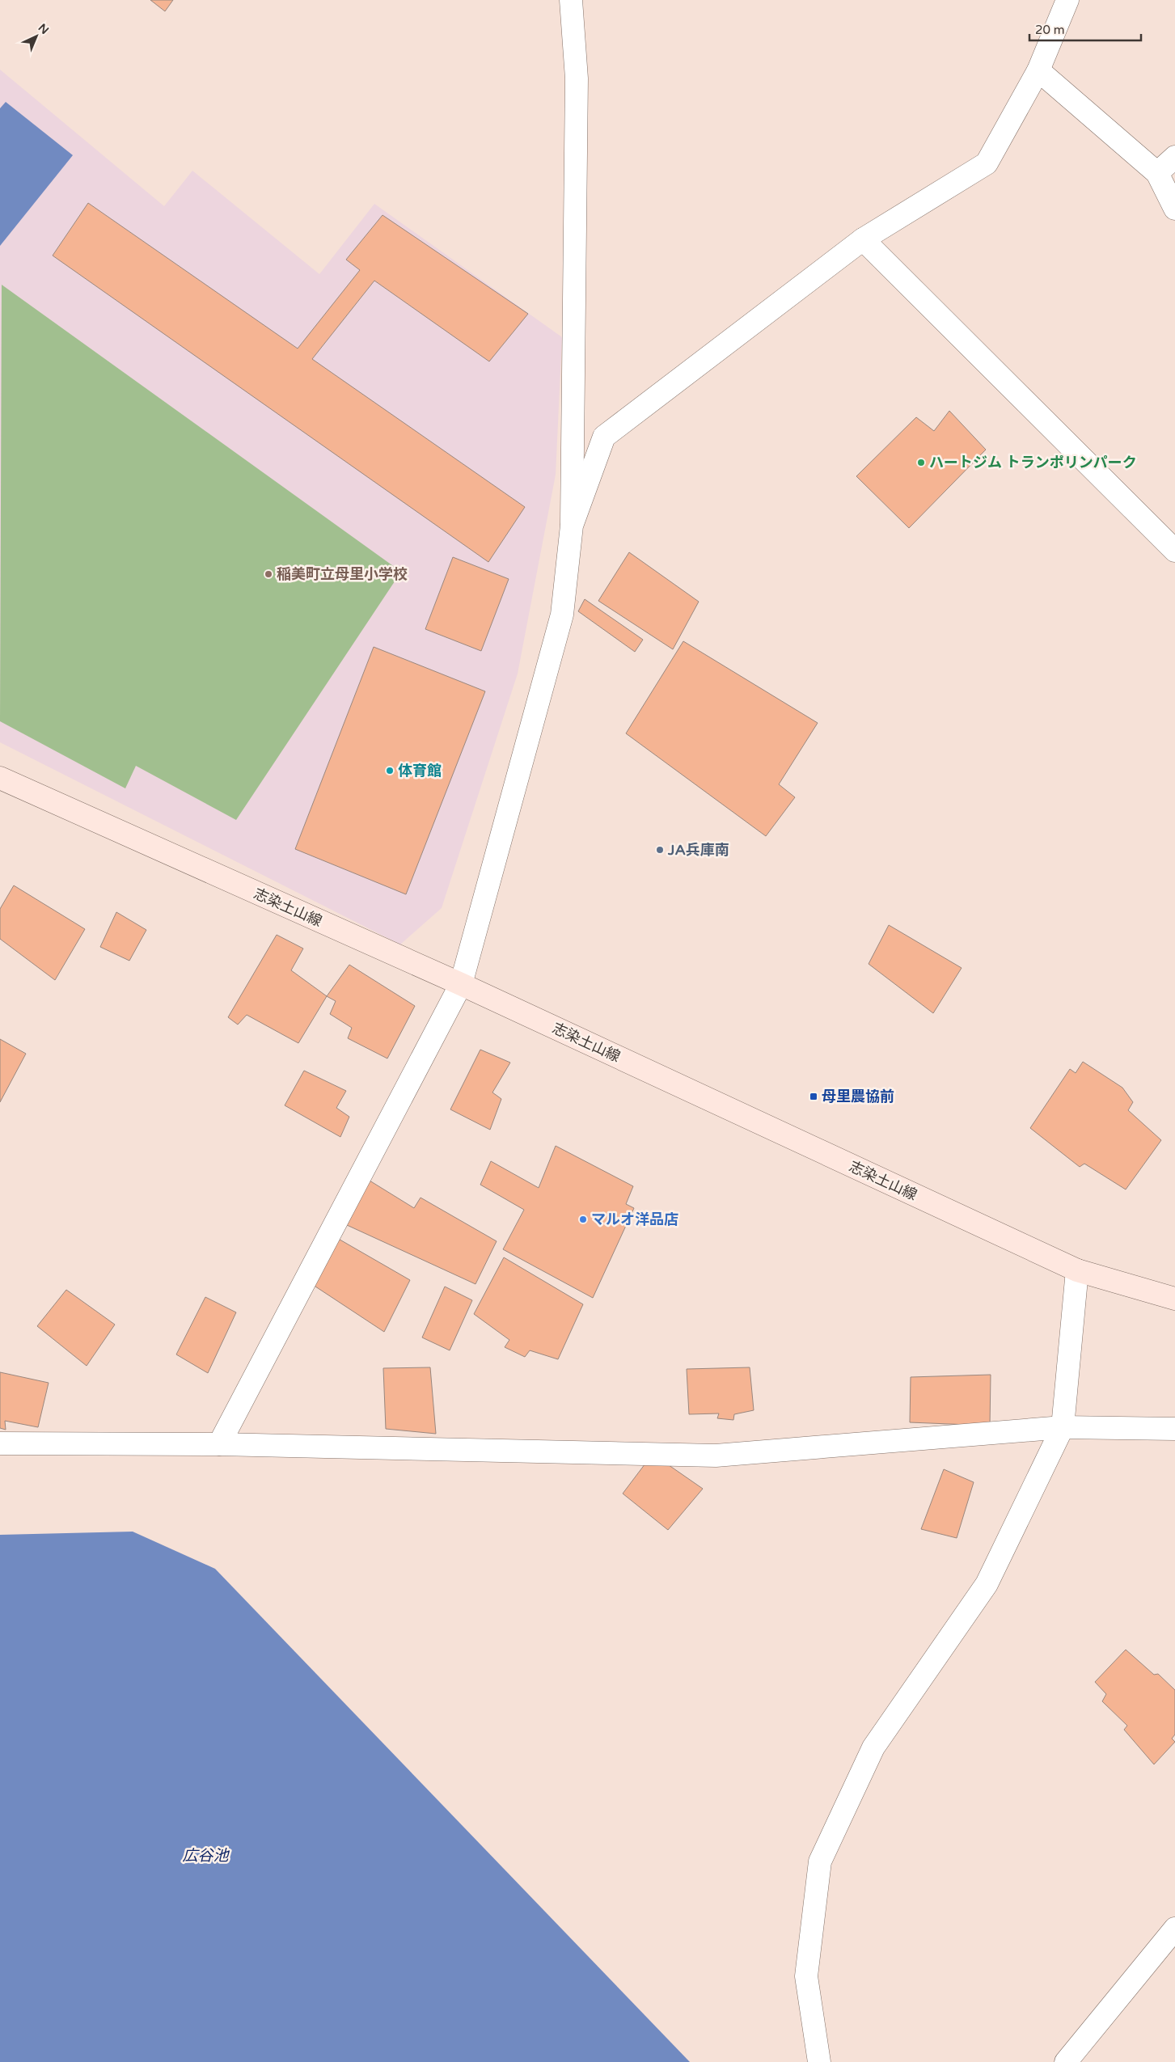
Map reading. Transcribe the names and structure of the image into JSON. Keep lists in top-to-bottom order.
{
  "streets": {
    "main road": ["志染土山線"]
  },
  "water": ["広谷池"],
  "places": {
    "other": [
      "ハートジム トランポリンパーク",
      "稲美町立母里小学校",
      "体育館",
      "JA兵庫南",
      "マルオ洋品店"
    ],
    "transit": ["母里農協前"]
  },
  "scale_bar": "20 m",
  "north": "top right"
}
